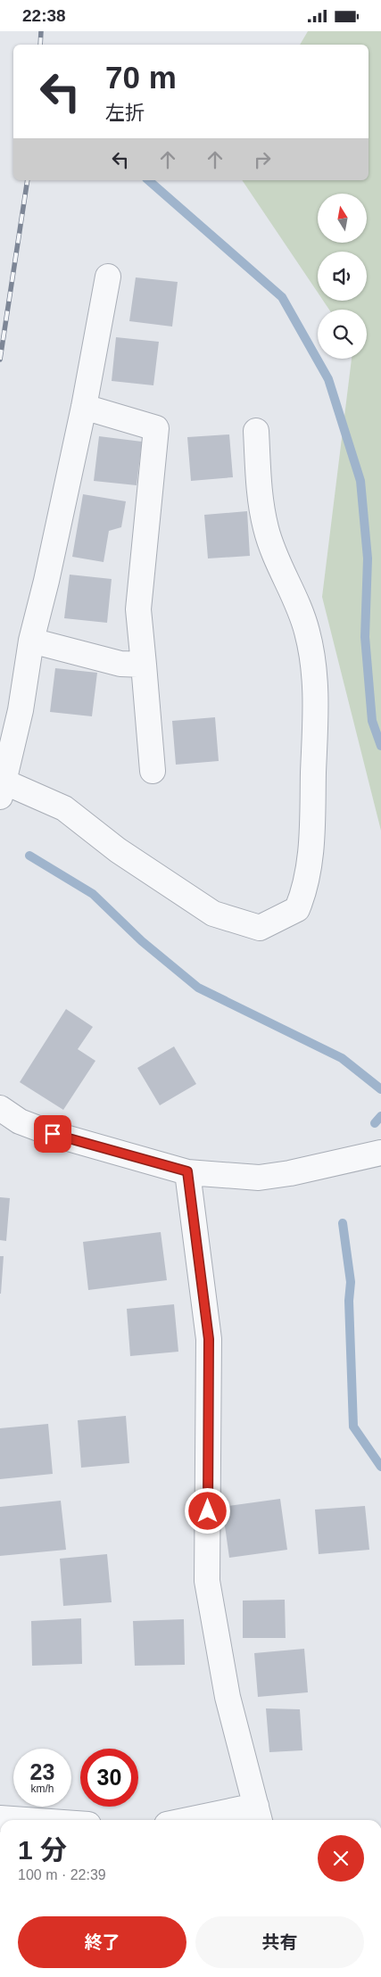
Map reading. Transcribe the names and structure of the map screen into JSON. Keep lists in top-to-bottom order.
{
  "north": "top",
  "page": {
    "status": "22:38",
    "turn": ["70 m", "左折"],
    "speed": "23 km/h",
    "limit": "30",
    "heading": ["1 分", "100 m · 22:39"],
    "buttons": ["終了", "共有"]
  }
}
